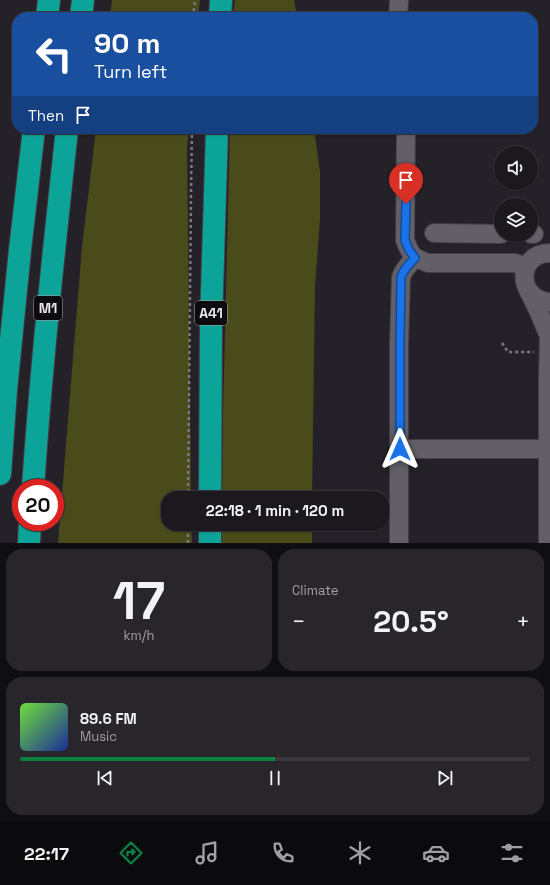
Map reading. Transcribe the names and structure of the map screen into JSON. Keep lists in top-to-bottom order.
{
  "streets": {
    "highway": ["M1", "A41"]
  },
  "page": {
    "turn": ["90 m", "Turn left"],
    "then": "Then",
    "limit": "20",
    "trip": "22:18 · 1 min · 120 m",
    "tile": [
      ["17", "km/h"],
      "Climate"
    ],
    "heat": ["−", "20.5°", "+"],
    "song": ["89.6 FM", "Music"],
    "tabs": "22:17"
  }
}
